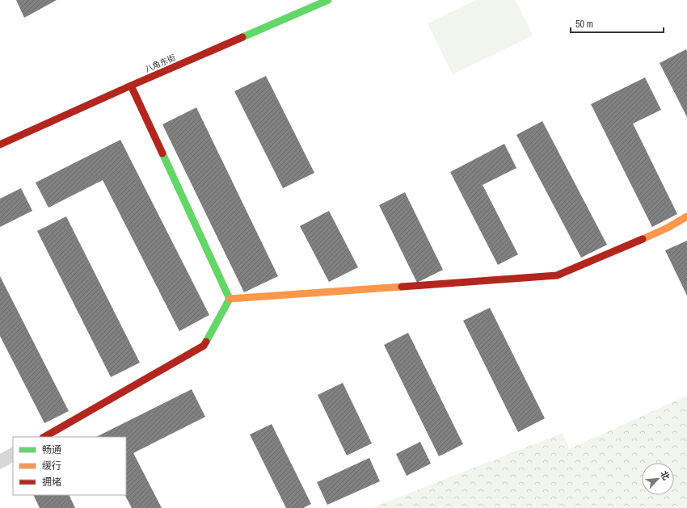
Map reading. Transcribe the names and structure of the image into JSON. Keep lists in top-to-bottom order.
{
  "streets": {
    "street": ["八角东街"]
  },
  "legend": ["畅通", "缓行", "拥堵"],
  "scale_bar": "50 m",
  "north": "top right"
}
